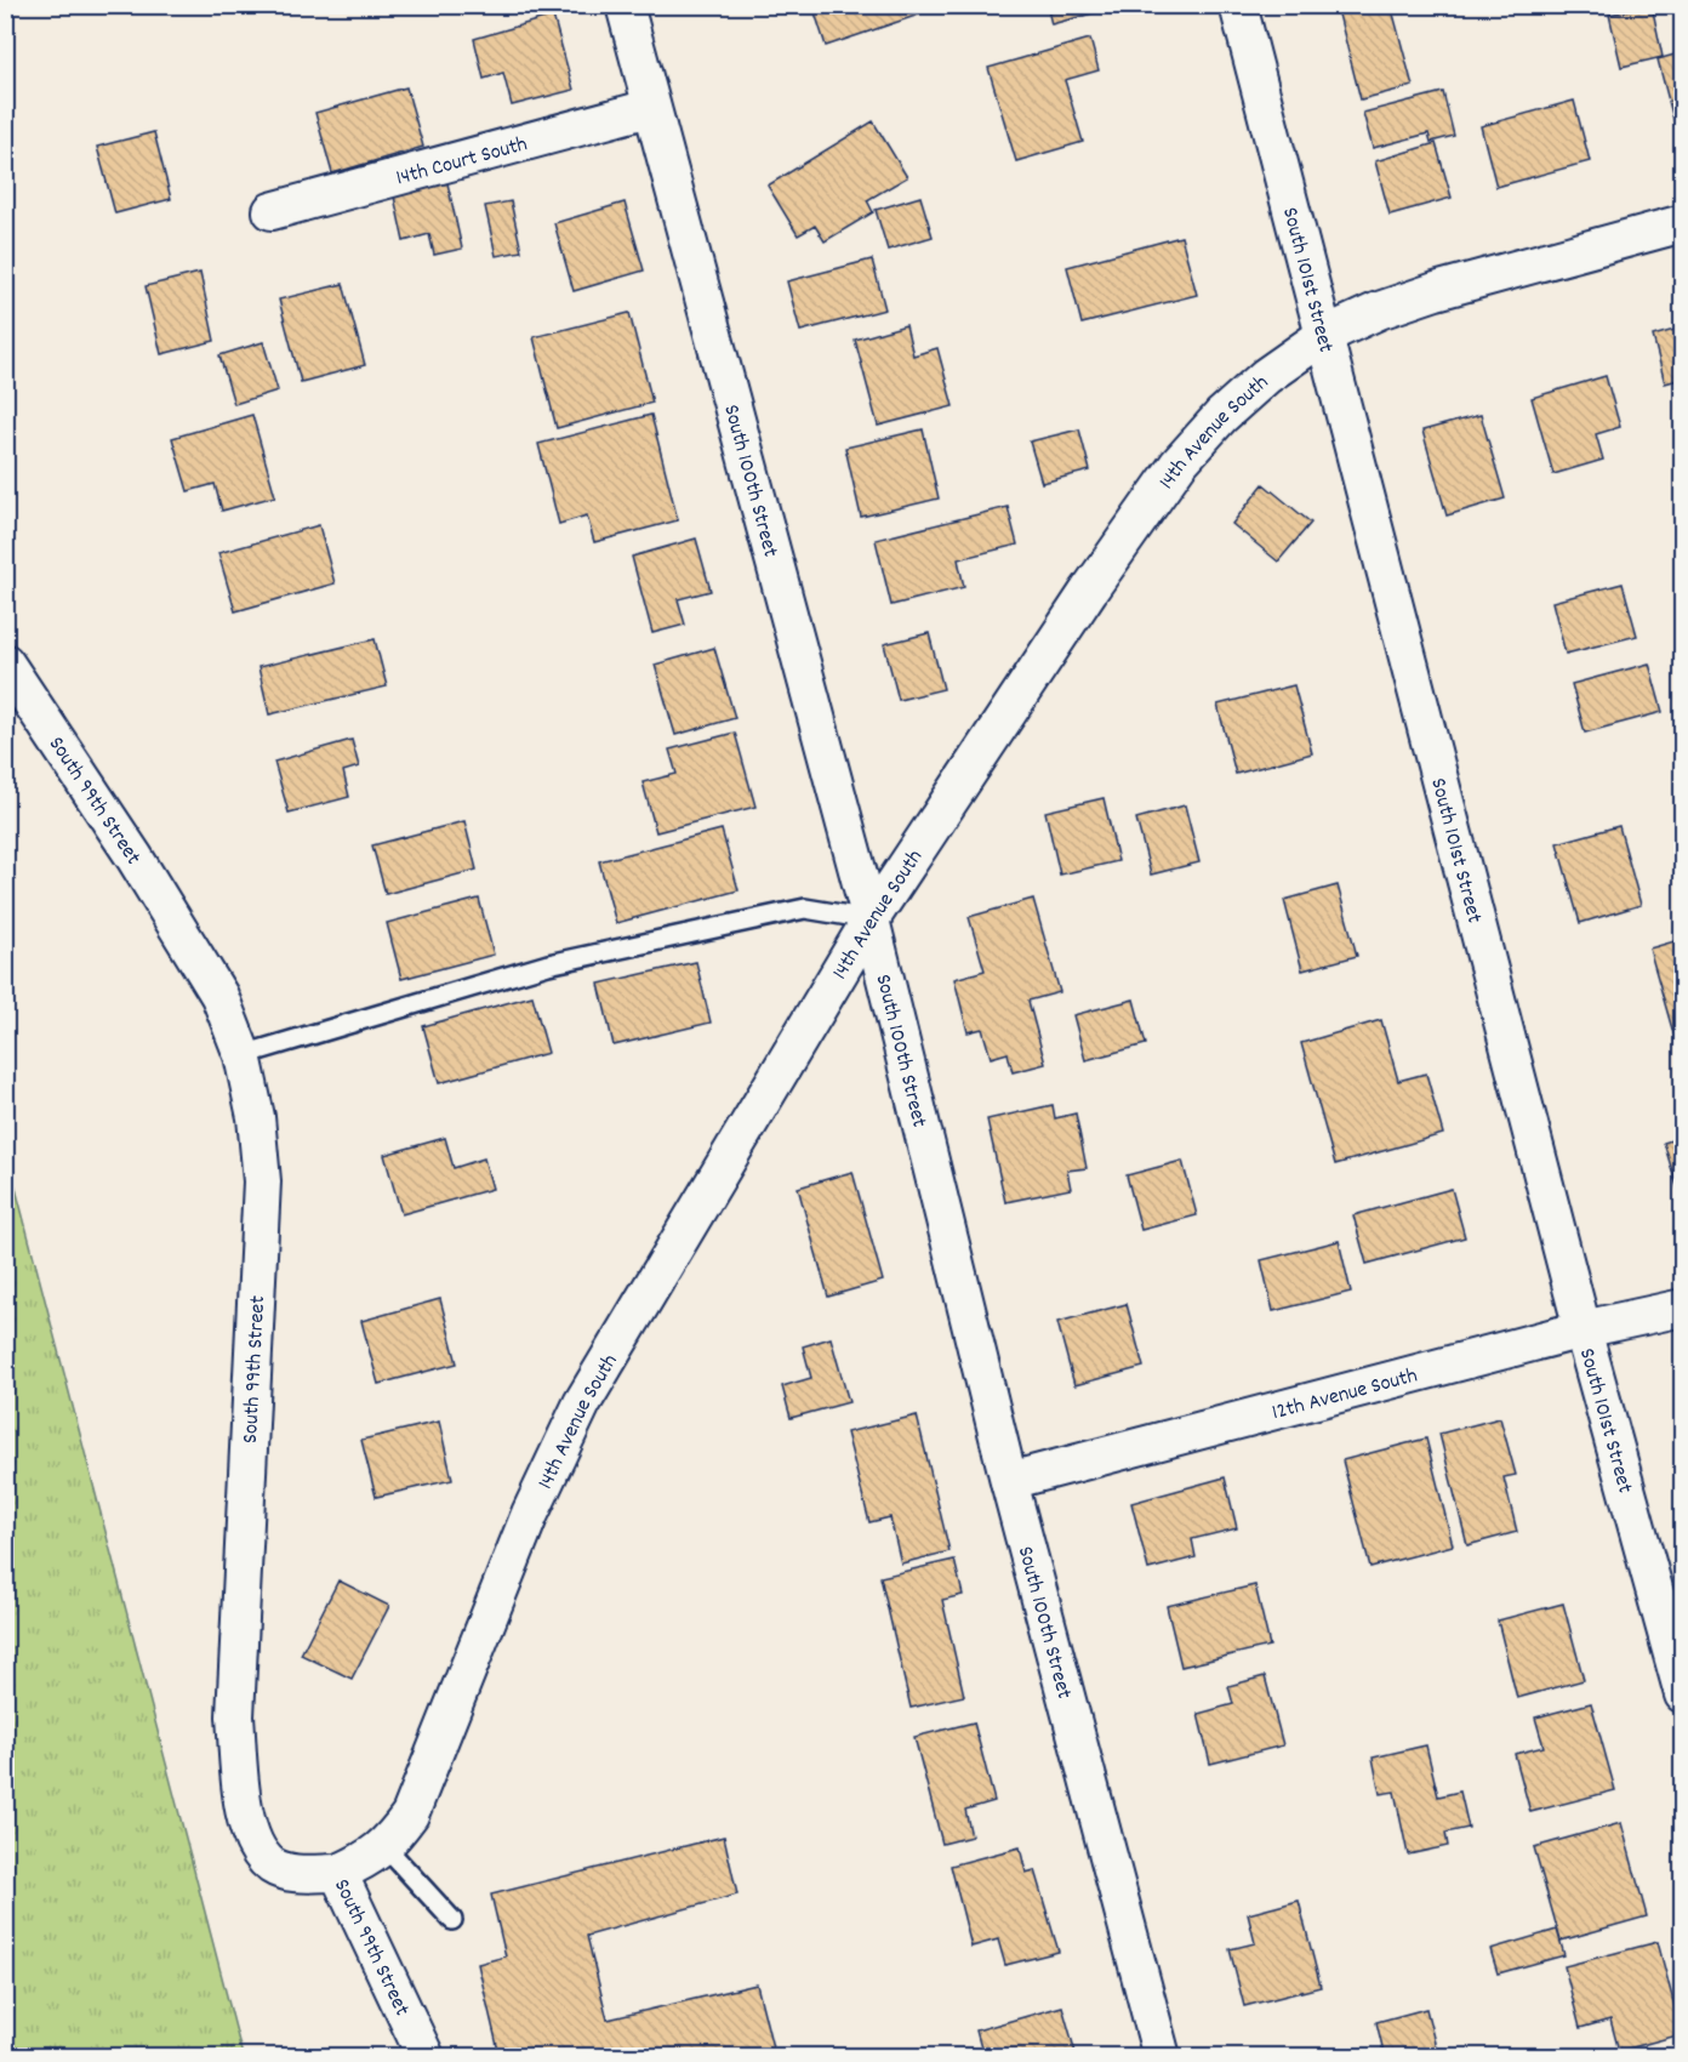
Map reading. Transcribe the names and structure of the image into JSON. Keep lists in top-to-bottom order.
{
  "streets": {
    "street": [
      "14th Court South",
      "South 101st Street",
      "14th Avenue South",
      "South 100th Street",
      "South 99th Street",
      "12th Avenue South"
    ]
  },
  "crossings": [
    ["14th Court South", "South 100th Street"],
    ["South 101st Street", "14th Avenue South"],
    ["South 101st Street", "12th Avenue South"],
    ["14th Avenue South", "South 100th Street"],
    ["14th Avenue South", "South 99th Street"],
    ["South 100th Street", "12th Avenue South"]
  ]
}
